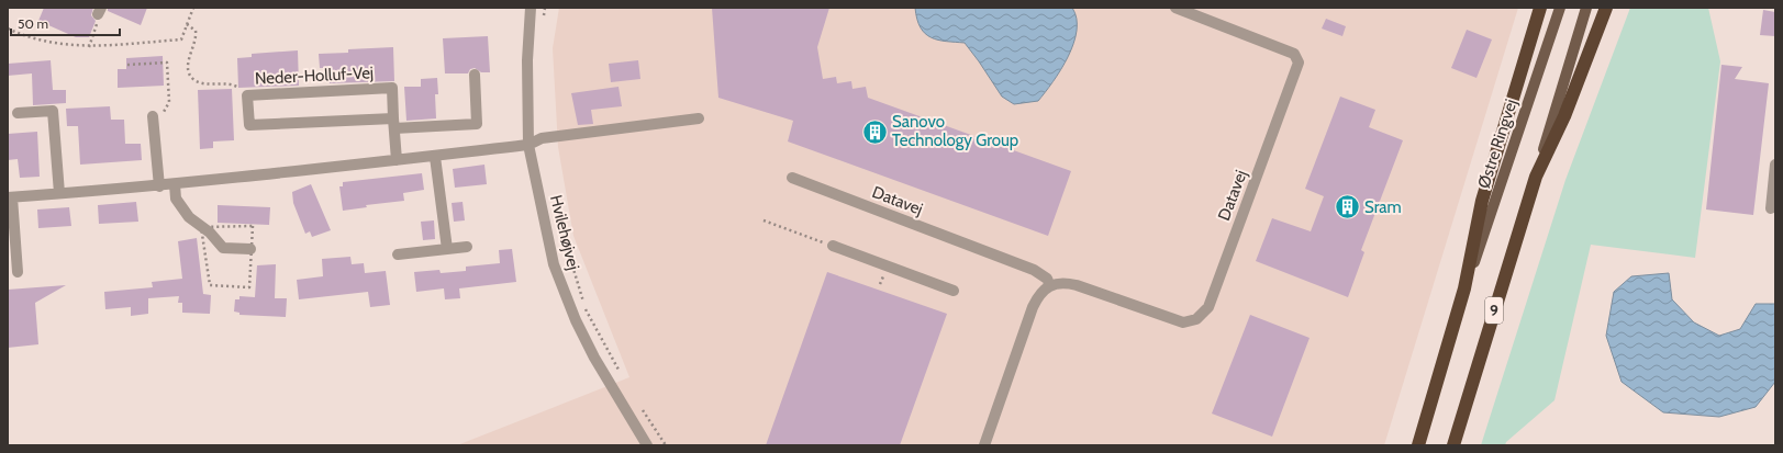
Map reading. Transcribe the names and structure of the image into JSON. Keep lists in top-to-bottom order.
{
  "streets": {
    "highway": ["9"],
    "main road": ["Østre Ringvej"],
    "street": ["Neder-Holluf-Vej", "Datavej", "Hvilehøjvej"]
  },
  "crossings": [
    ["Østre Ringvej", "9"]
  ],
  "places": {
    "building": ["Sanovo Technology Group", "Sram"]
  },
  "scale_bar": "50 m"
}
